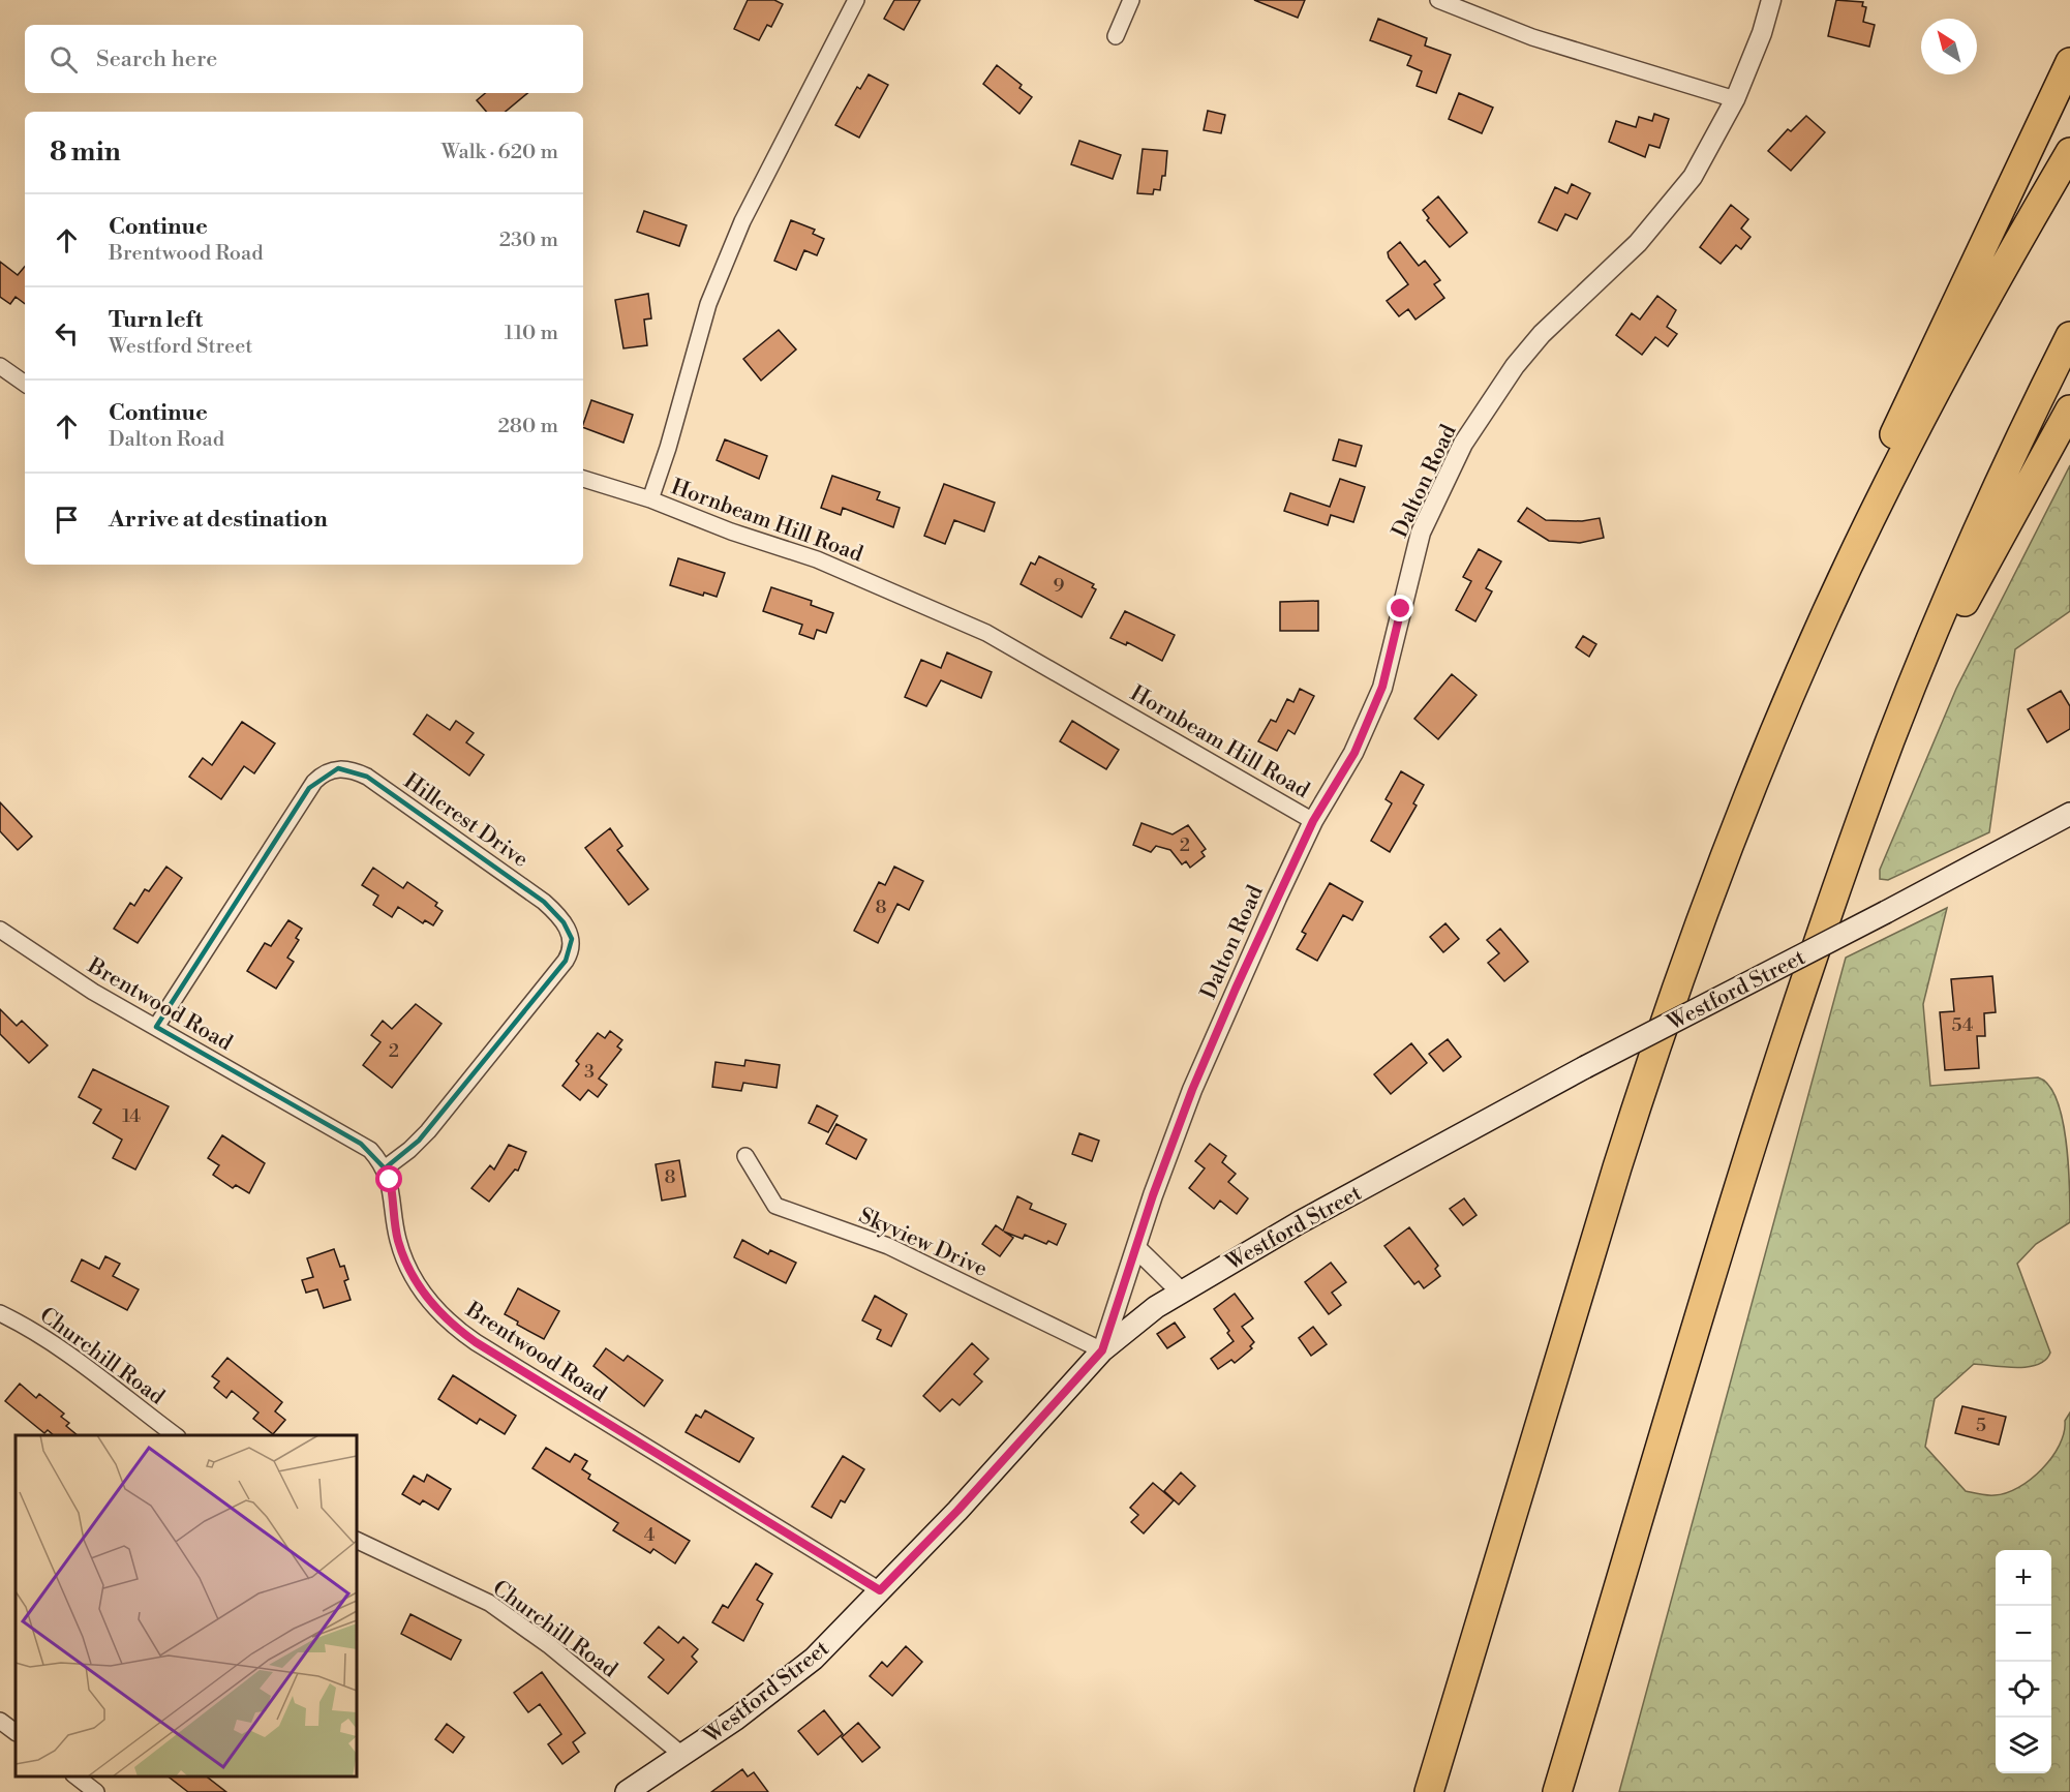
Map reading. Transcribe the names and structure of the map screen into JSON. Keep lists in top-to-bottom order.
{
  "streets": {
    "main road": ["Westford Street"],
    "street": [
      "Dalton Road",
      "Hornbeam Hill Road",
      "Hillcrest Drive",
      "Brentwood Road",
      "Skyview Drive",
      "Churchill Road"
    ]
  },
  "crossings": [
    ["Dalton Road", "Hornbeam Hill Road"],
    ["Dalton Road", "Westford Street"],
    ["Dalton Road", "Skyview Drive"],
    ["Hillcrest Drive", "Brentwood Road"],
    ["Westford Street", "Brentwood Road"],
    ["Westford Street", "Skyview Drive"],
    ["Westford Street", "Churchill Road"]
  ],
  "house_numbers": [
    "9",
    "2",
    "8",
    "54",
    "2",
    "3",
    "14",
    "8",
    "5",
    "4"
  ],
  "north": "top left",
  "page": {
    "search": "Search here",
    "heading": ["8 min", "Walk · 620 m"],
    "list": [
      ["Continue", "Brentwood Road", "230 m"],
      ["Turn left", "Westford Street", "110 m"],
      ["Continue", "Dalton Road", "280 m"],
      "Arrive at destination"
    ],
    "map_buttons": ["+", "−"]
  }
}
